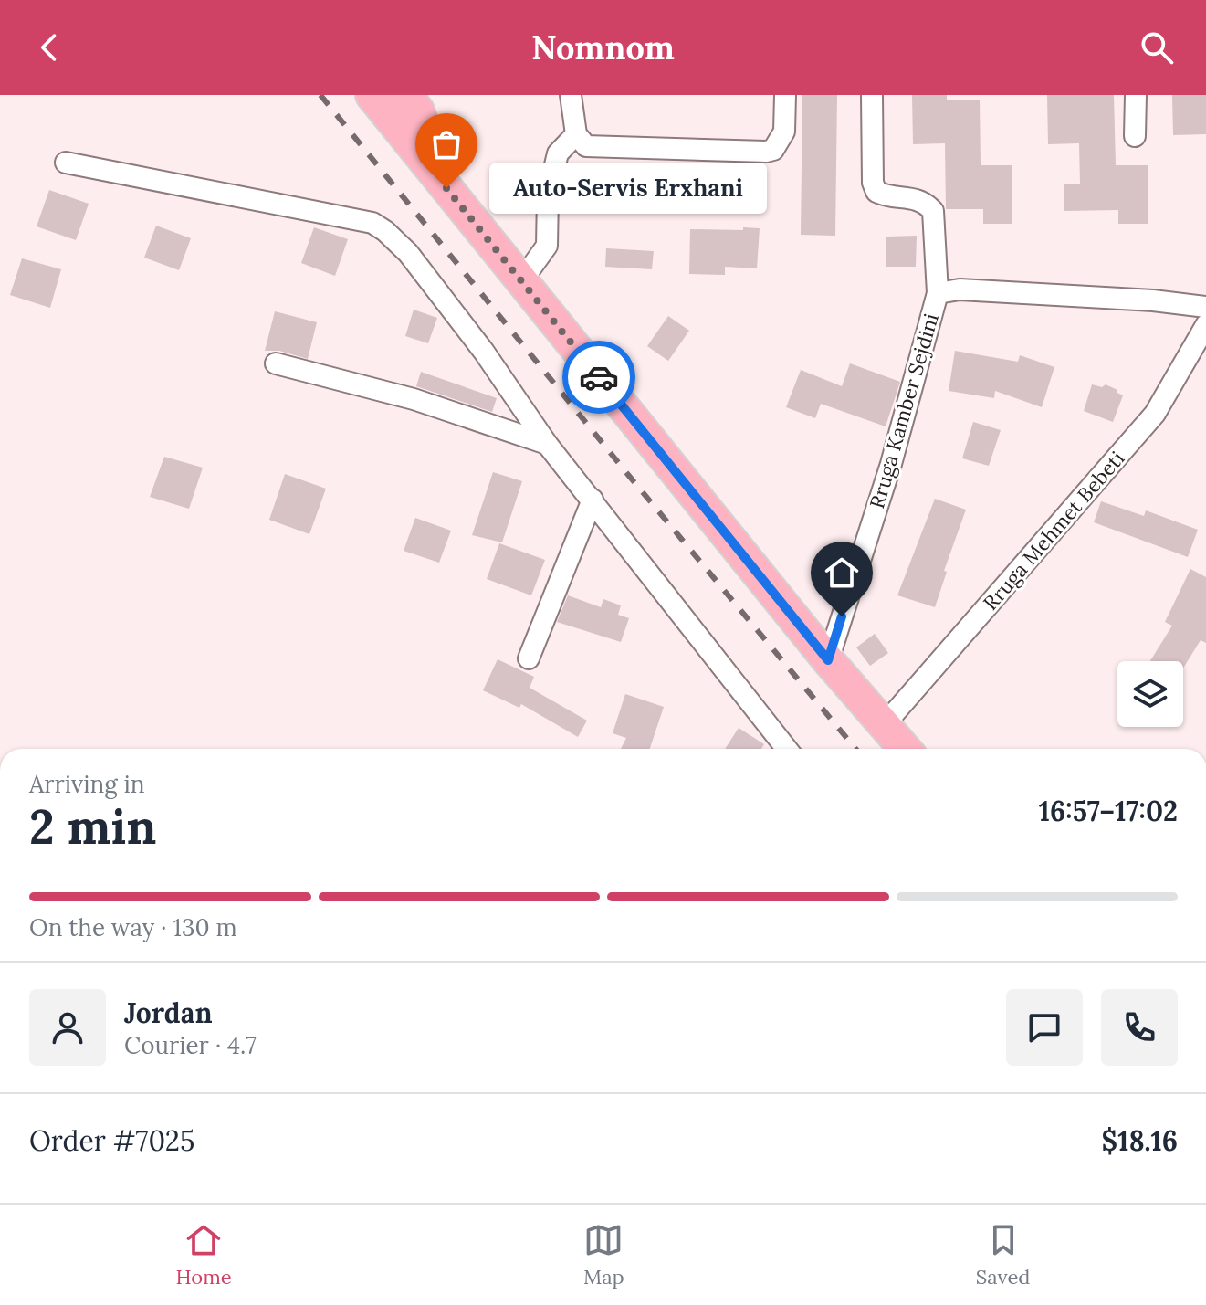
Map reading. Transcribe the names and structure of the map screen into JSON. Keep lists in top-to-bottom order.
{
  "streets": {
    "street": ["Rruga Kamber Sejdini", "Rruga Mehmet Bebeti"]
  },
  "places": ["Auto-Servis Erxhani"],
  "page": {
    "header": "Nomnom",
    "bubble": "Auto-Servis Erxhani",
    "heading": ["2 min", "Arriving in", "16:57–17:02"],
    "panel": [
      "Jordan",
      "Courier · 4.7",
      "Order #7025",
      "$18.16"
    ],
    "bar": "On the way · 130 m",
    "tabs": ["Home", "Map", "Saved"]
  }
}
